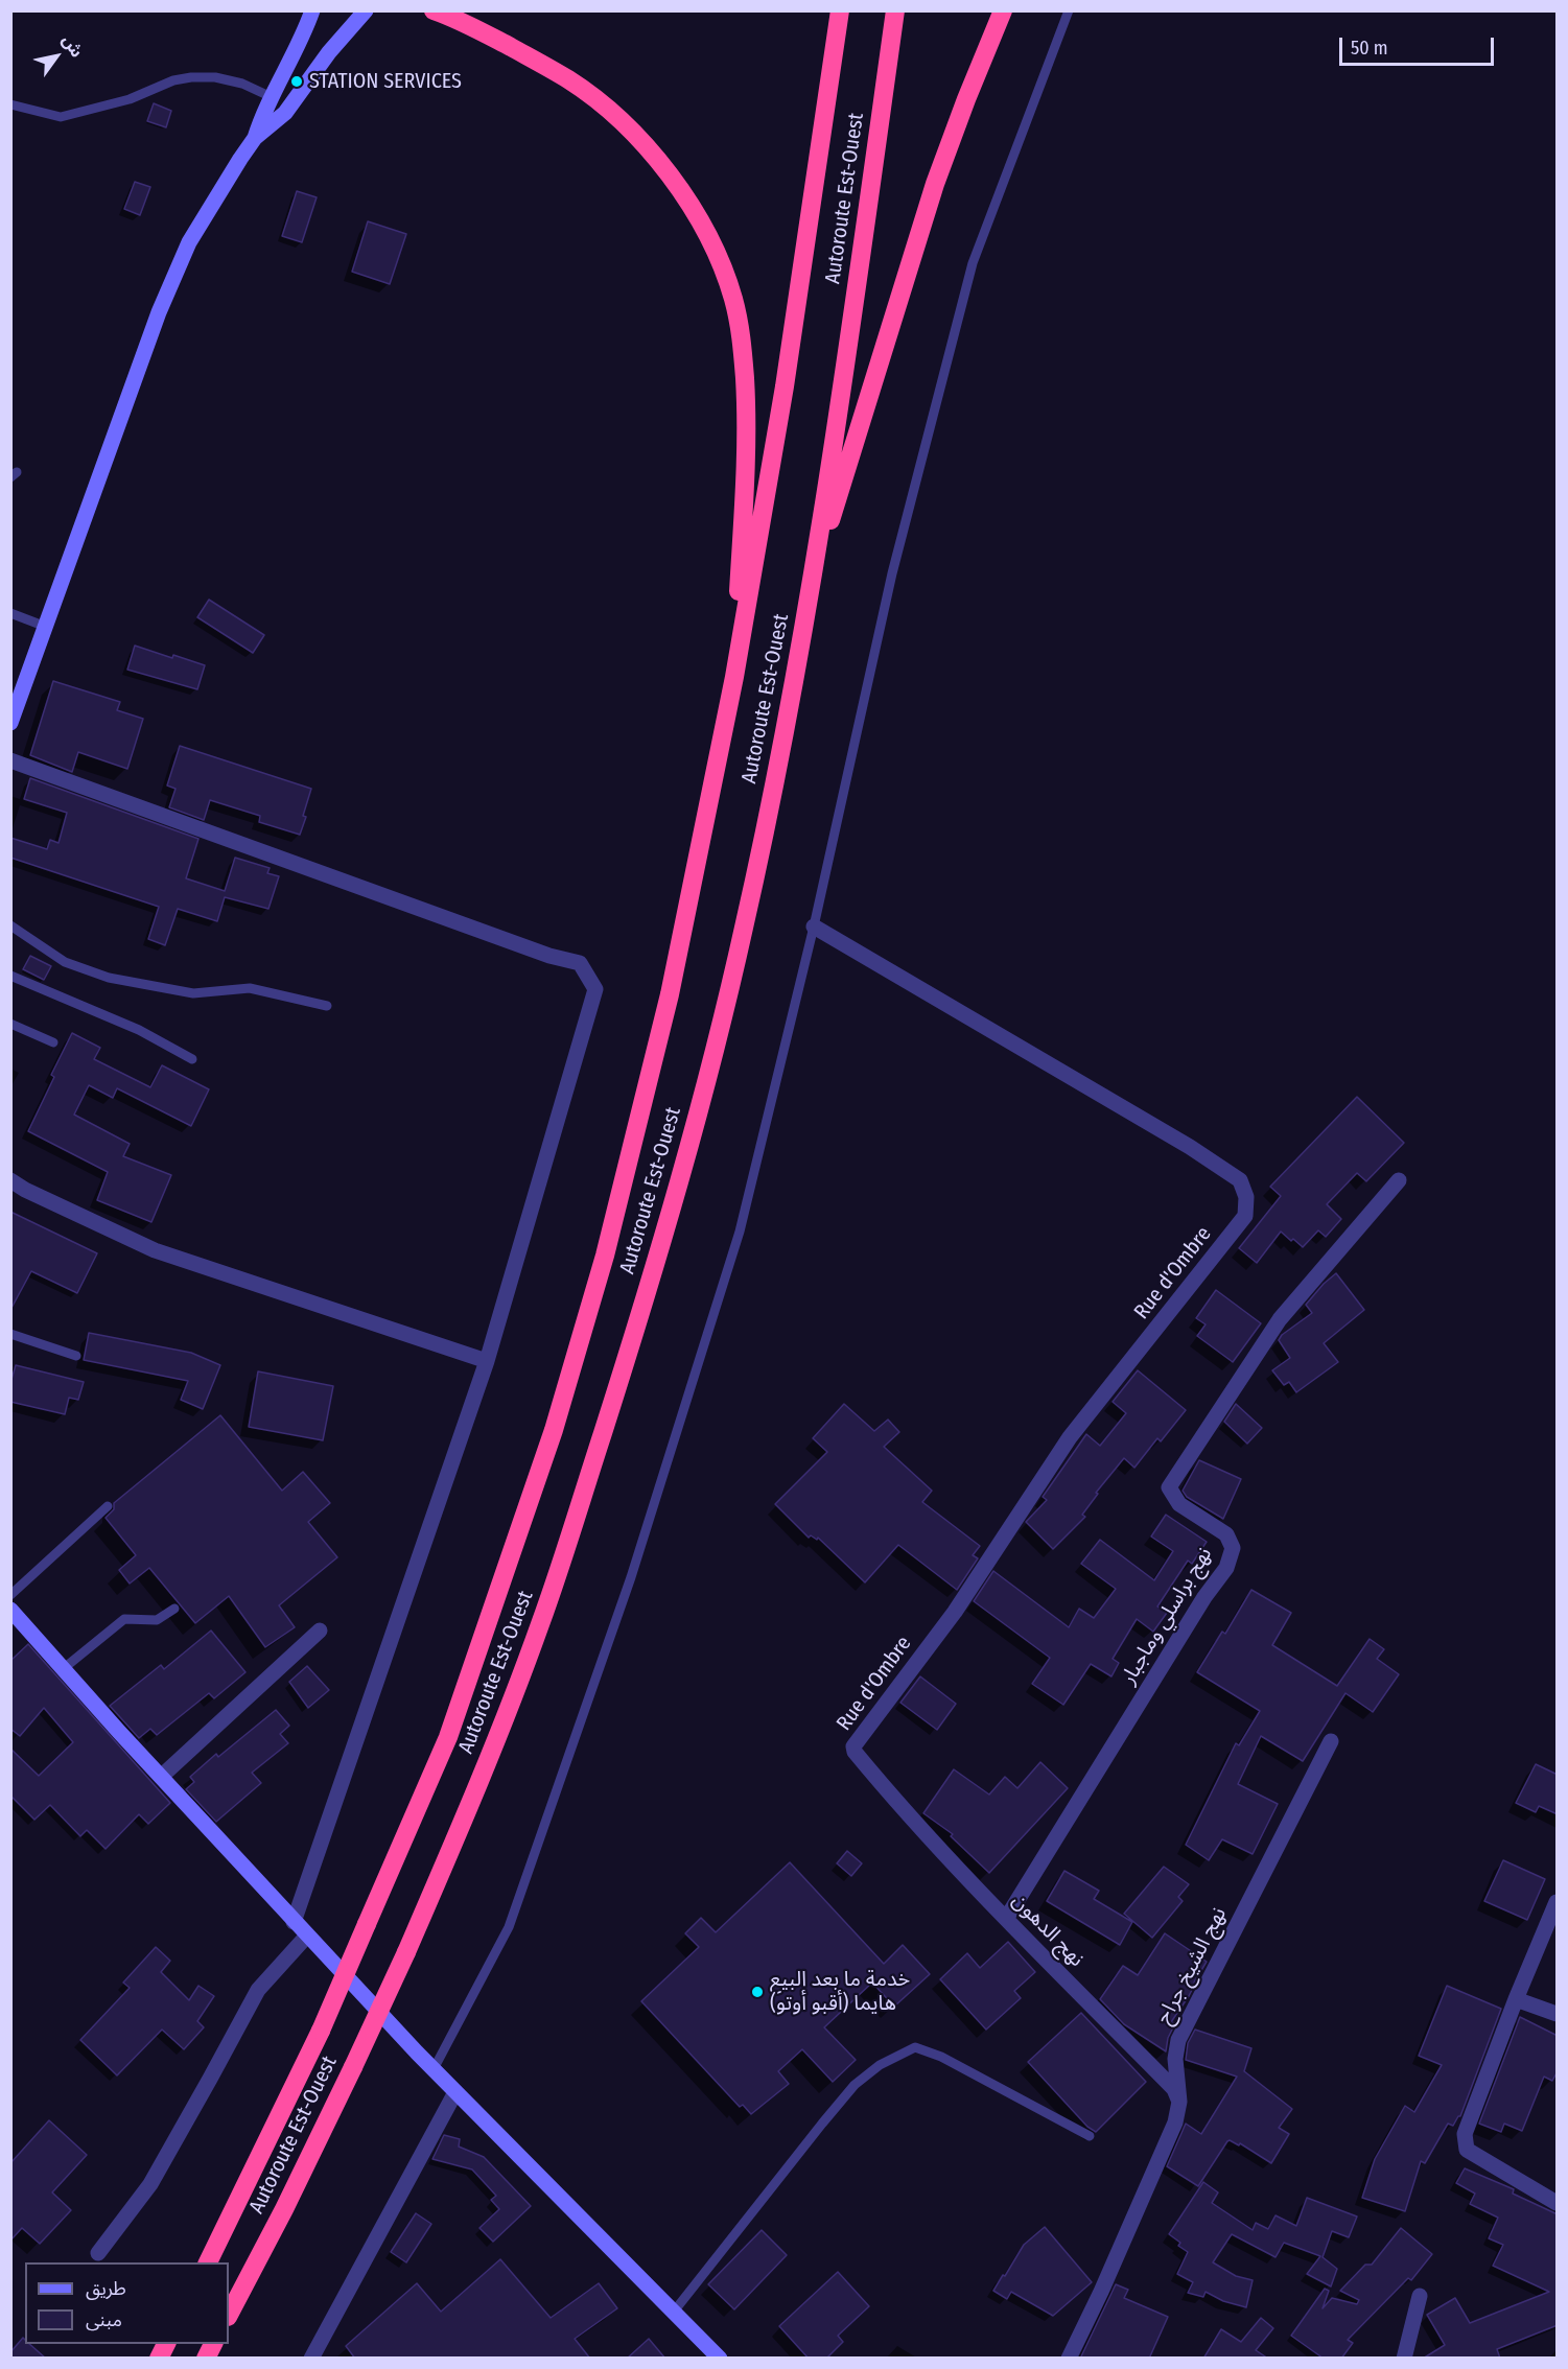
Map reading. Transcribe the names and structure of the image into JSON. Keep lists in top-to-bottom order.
{
  "streets": {
    "highway": ["Autoroute Est-Ouest"],
    "street": [
      "Rue d'Ombre",
      "نهج براسلي وماجبار",
      "نهج الدهون",
      "نهج الشيخ جراح"
    ]
  },
  "crossings": [
    ["Rue d'Ombre", "نهج الدهون"],
    ["نهج براسلي وماجبار", "نهج الدهون"],
    ["نهج الدهون", "نهج الشيخ جراح"]
  ],
  "places": ["STATION SERVICES", "خدمة ما بعد البيع هايما (أقبو أوتو)"],
  "legend": ["طريق", "مبنى"],
  "scale_bar": "50 m",
  "north": "top right"
}
